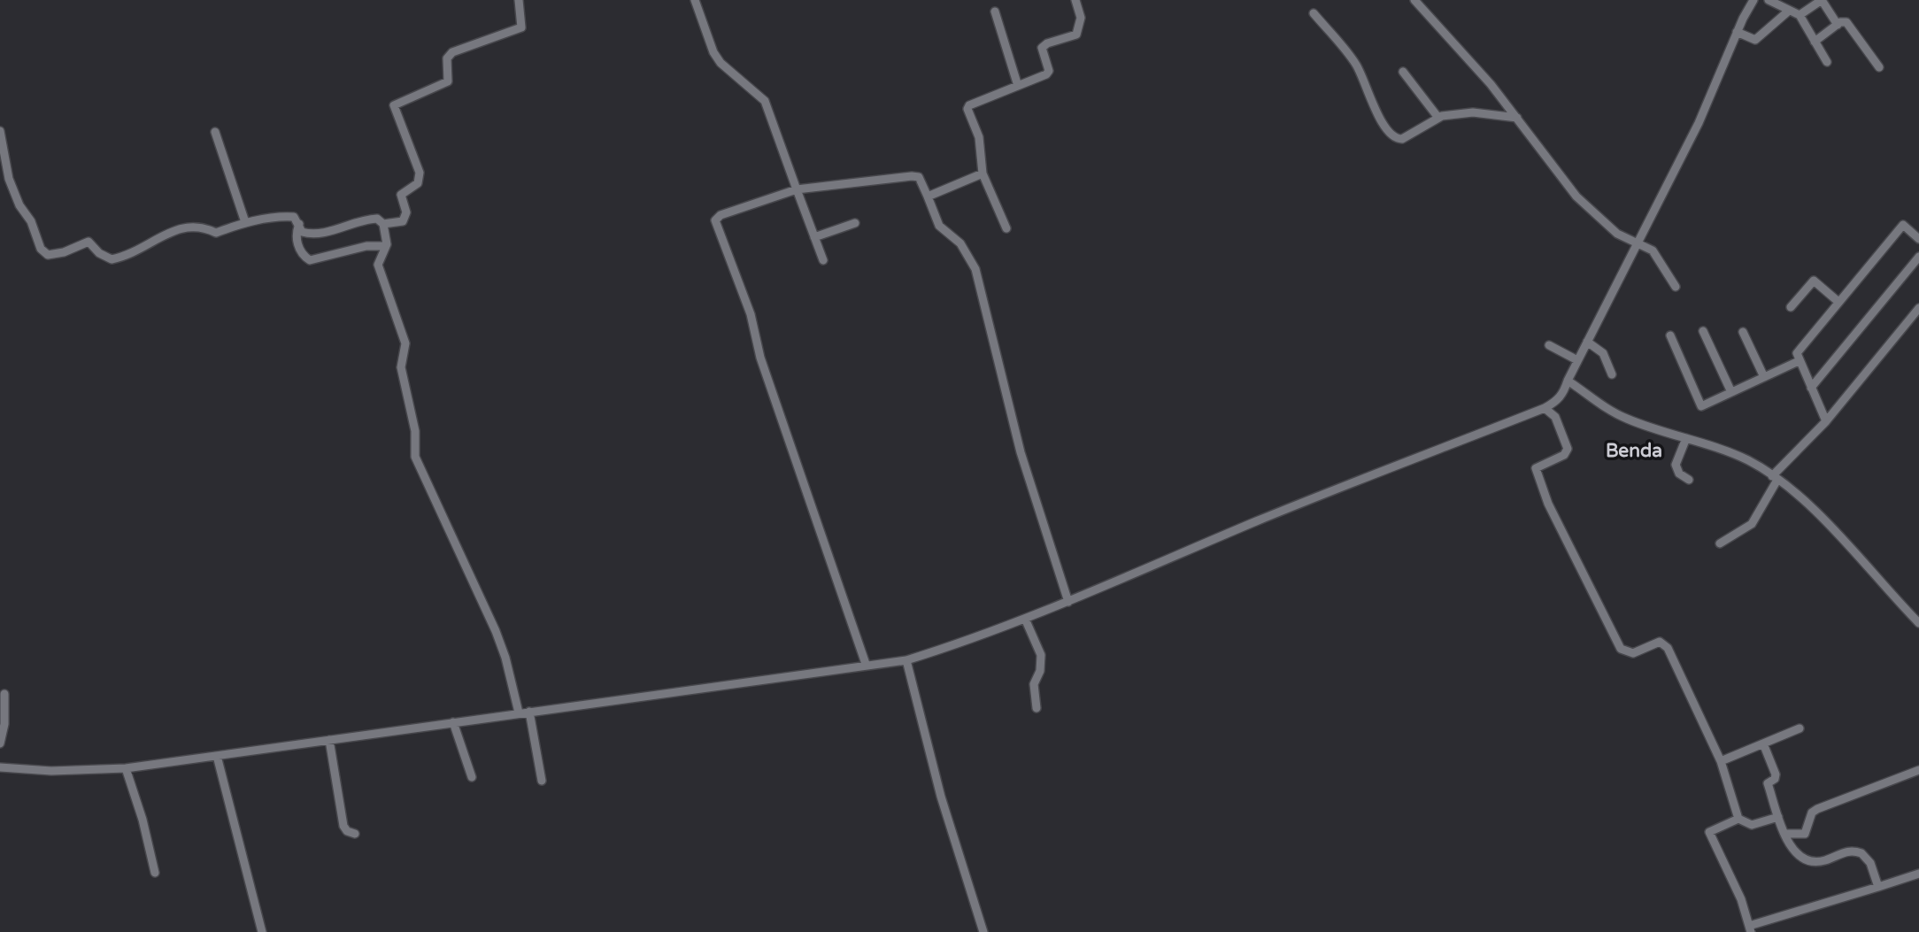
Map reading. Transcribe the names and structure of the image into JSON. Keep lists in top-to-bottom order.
{
  "districts": ["Benda"]
}
